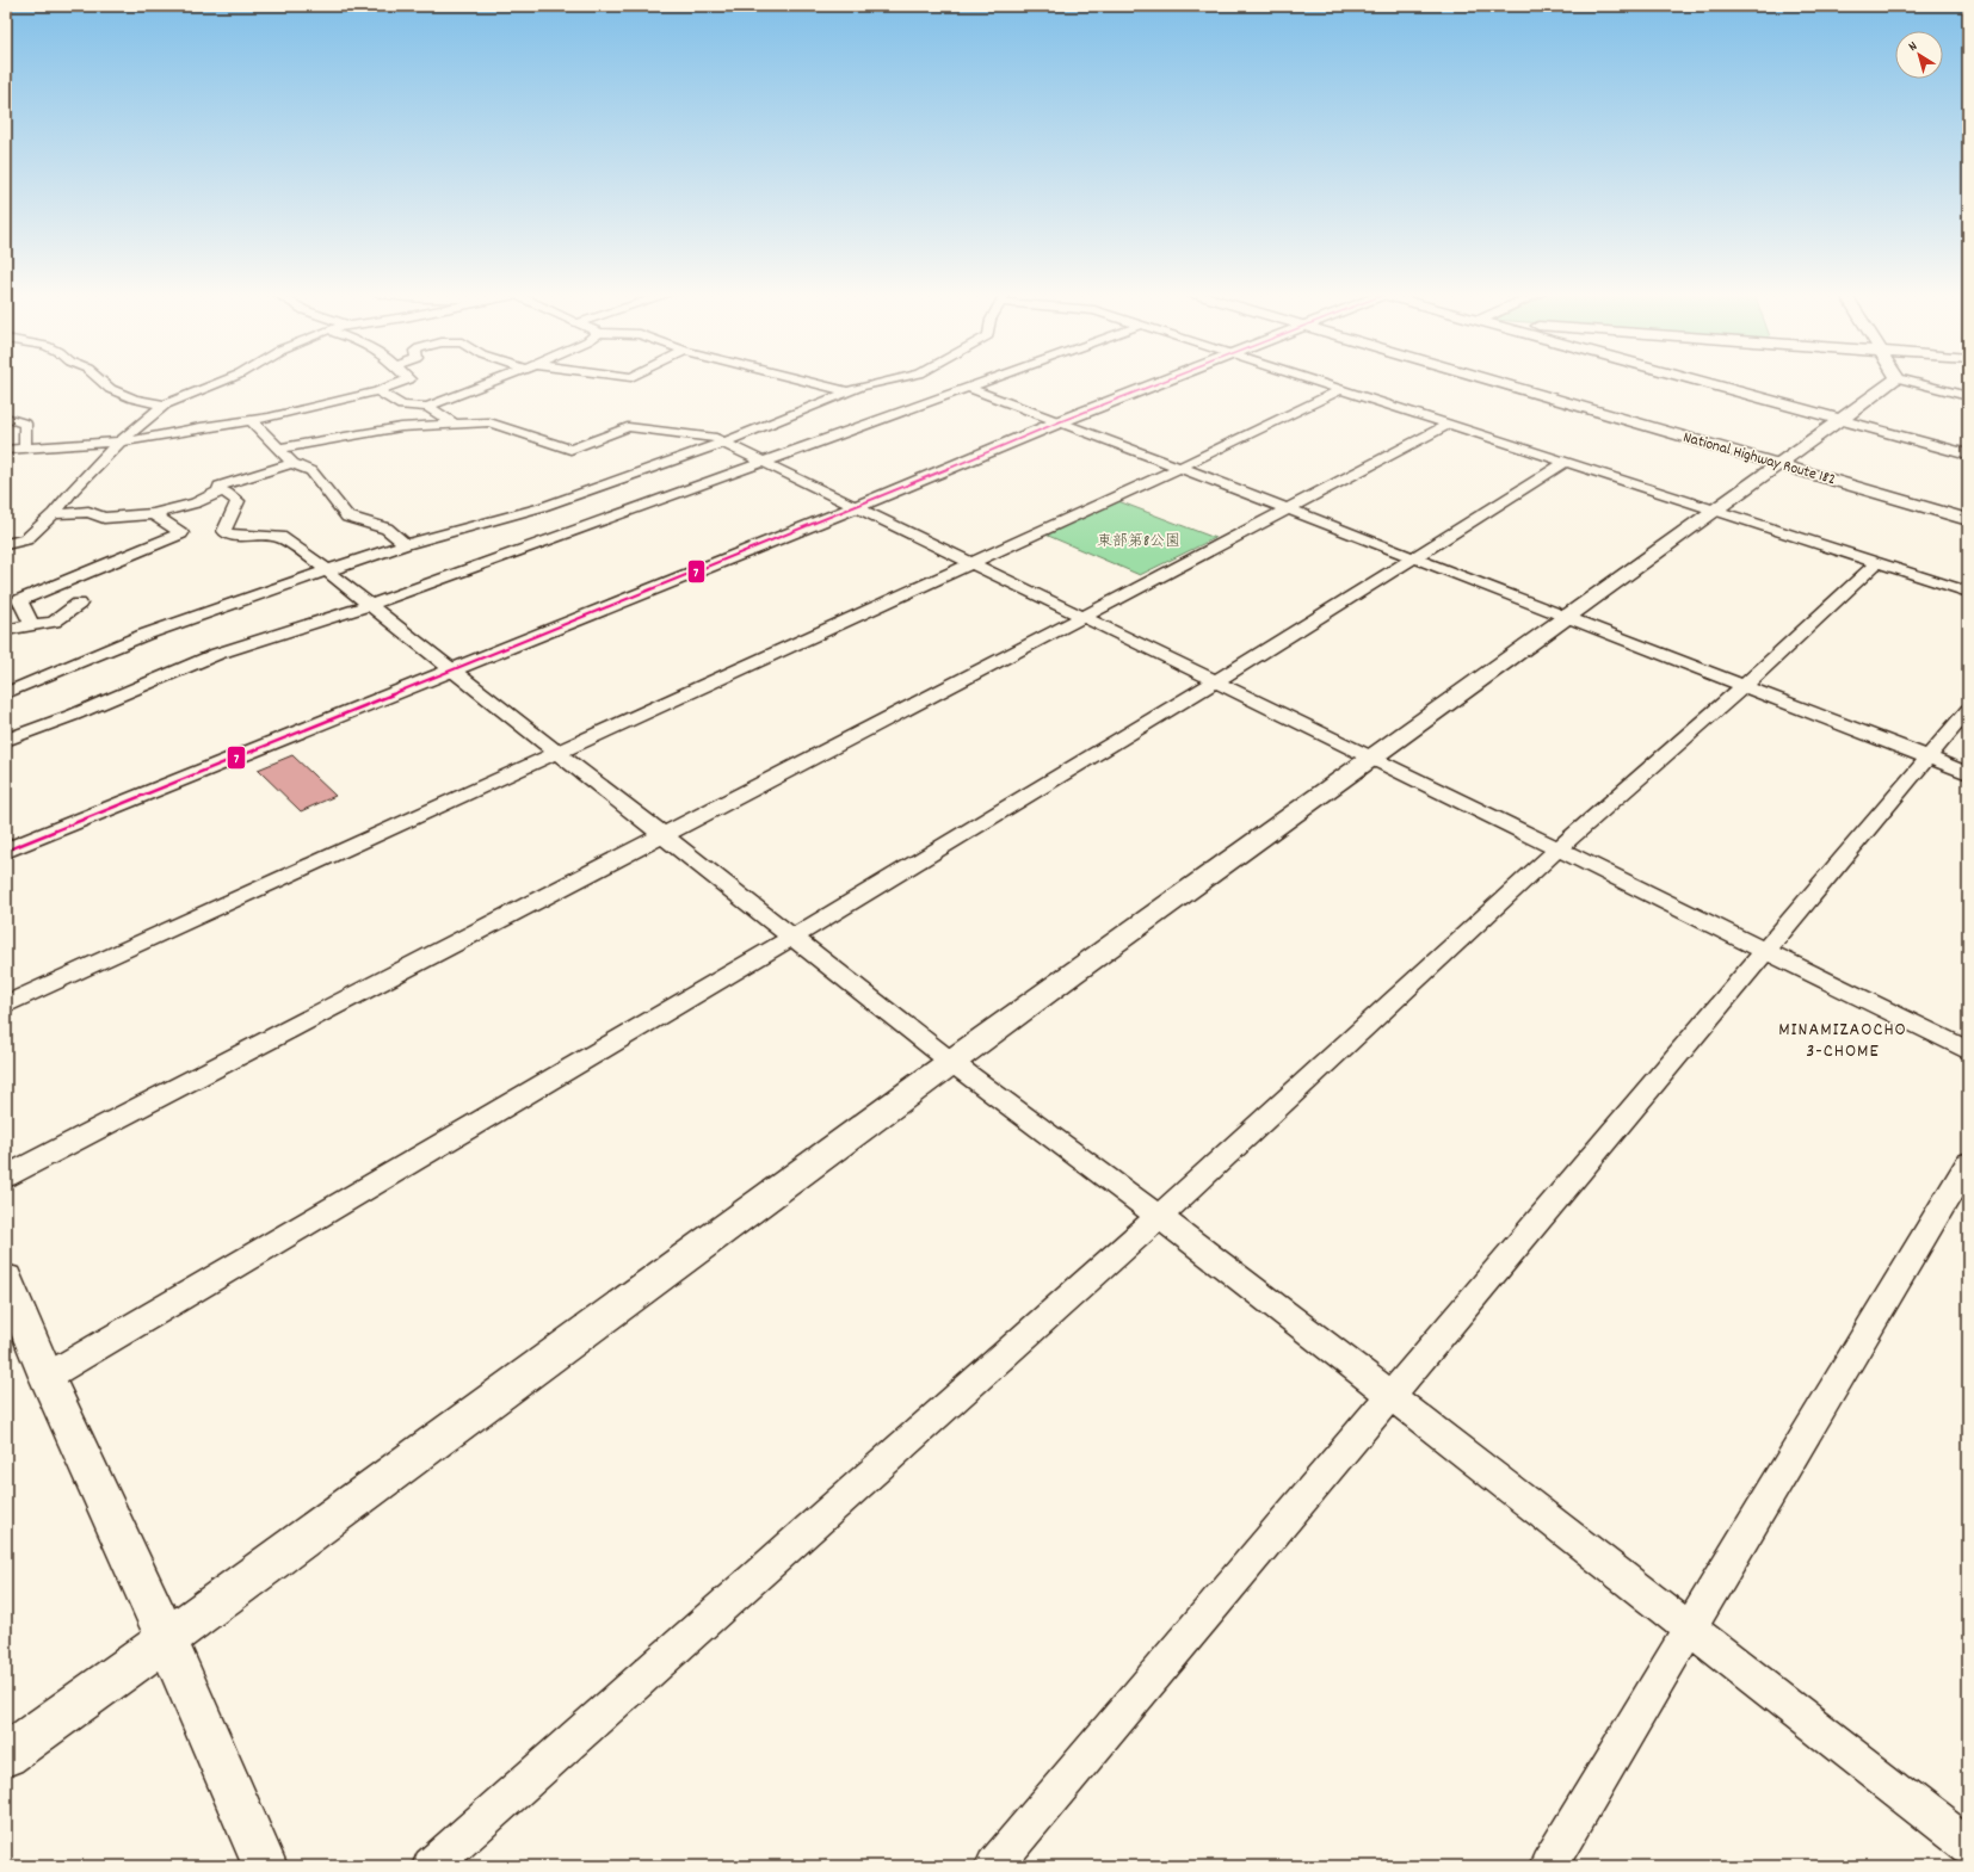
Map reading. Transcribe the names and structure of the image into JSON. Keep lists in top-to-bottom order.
{
  "streets": {
    "main road": ["National Highway Route 182"]
  },
  "districts": ["MINAMIZAOCHO 3-CHOME"],
  "parks": ["東部第8公園"],
  "lines": ["transit line 7"],
  "north": "top left"
}
